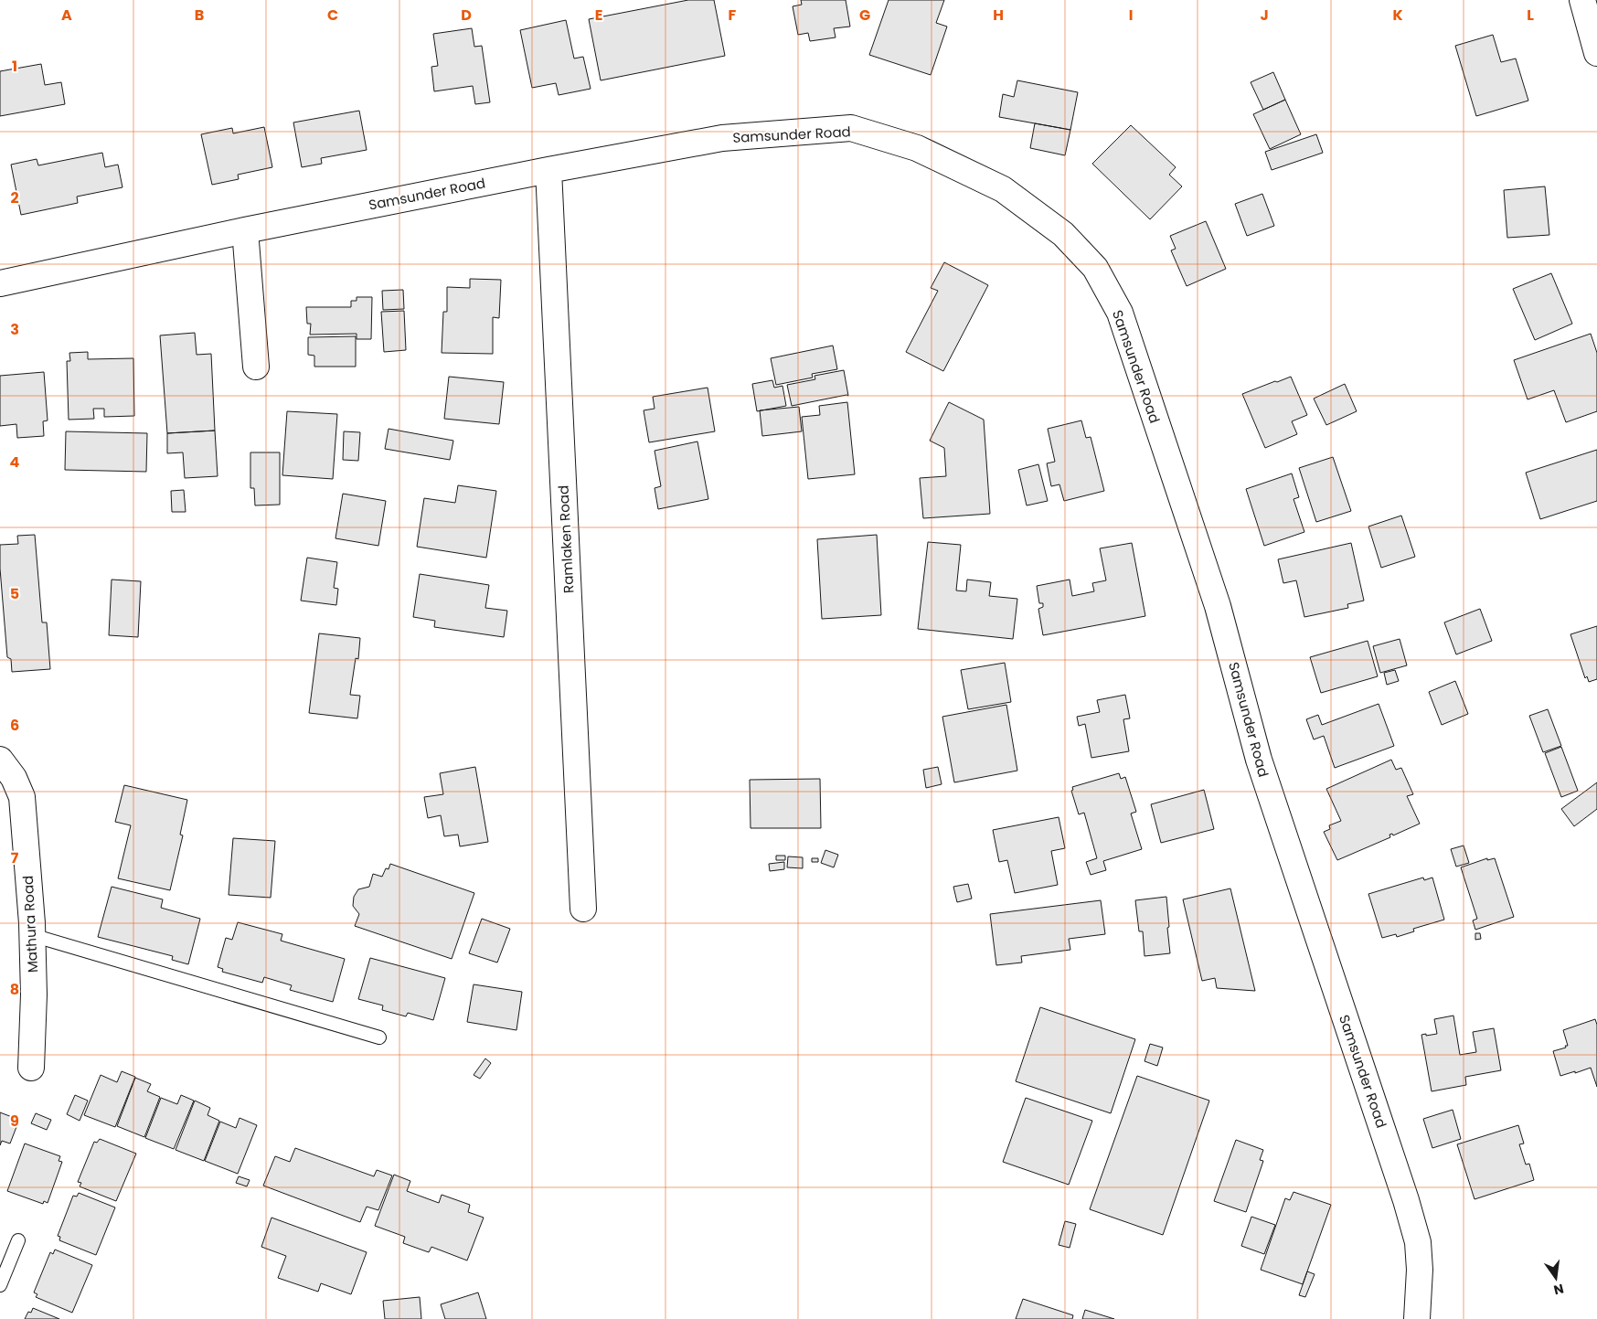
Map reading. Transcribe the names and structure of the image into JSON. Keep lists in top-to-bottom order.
{
  "streets": {
    "street": ["Samsunder Road", "Ramlaken Road", "Mathura Road"]
  },
  "crossings": [
    ["Samsunder Road", "Ramlaken Road"]
  ],
  "north": "bottom",
  "grid": {
    "columns": [
      "A",
      "B",
      "C",
      "D",
      "E",
      "F",
      "G",
      "H",
      "I",
      "J",
      "K",
      "L"
    ],
    "rows": [
      "1",
      "2",
      "3",
      "4",
      "5",
      "6",
      "7",
      "8",
      "9"
    ]
  }
}
